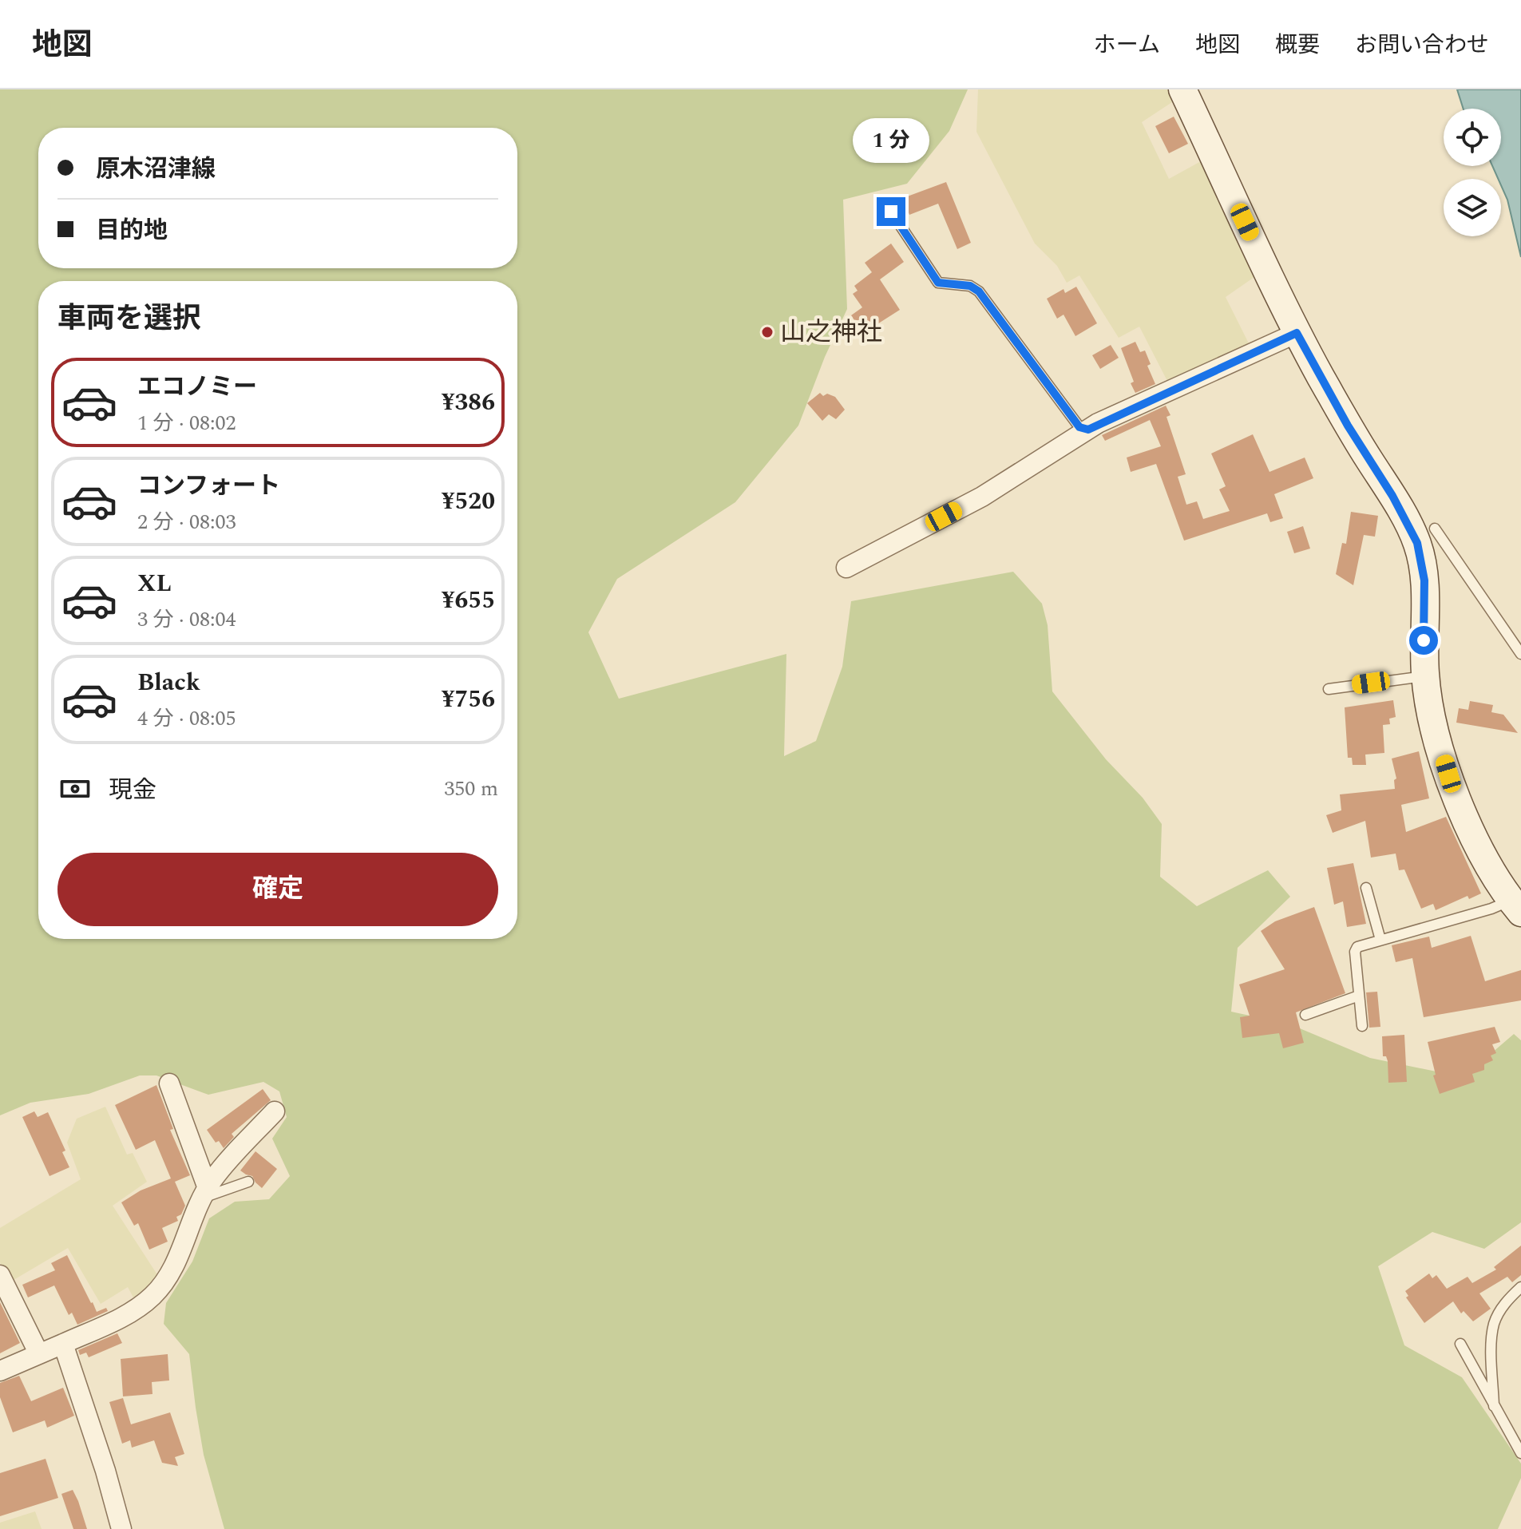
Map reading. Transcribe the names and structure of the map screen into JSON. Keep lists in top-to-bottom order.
{
  "places": ["山之神社"],
  "page": {
    "header": "地図",
    "nav": [
      "ホーム",
      "地図",
      "概要",
      "お問い合わせ"
    ],
    "bubble": "1 分",
    "banner": ["原木沼津線", "目的地"],
    "heading": "車両を選択",
    "list": [
      {
        "name": "エコノミー",
        "note": "1 分 · 08:02",
        "value": "¥386"
      },
      {
        "name": "コンフォート",
        "note": "2 分 · 08:03",
        "value": "¥520"
      },
      {
        "name": "XL",
        "note": "3 分 · 08:04",
        "value": "¥655"
      },
      {
        "name": "Black",
        "note": "4 分 · 08:05",
        "value": "¥756"
      }
    ],
    "pay": ["現金", "350 m"],
    "buttons": "確定"
  }
}
